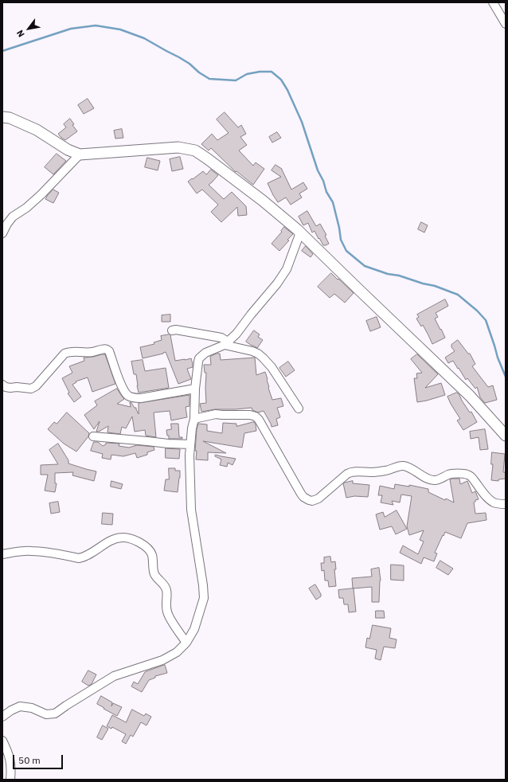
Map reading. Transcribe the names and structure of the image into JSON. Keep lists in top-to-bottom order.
{
  "scale_bar": "50 m",
  "north": "bottom left"
}
